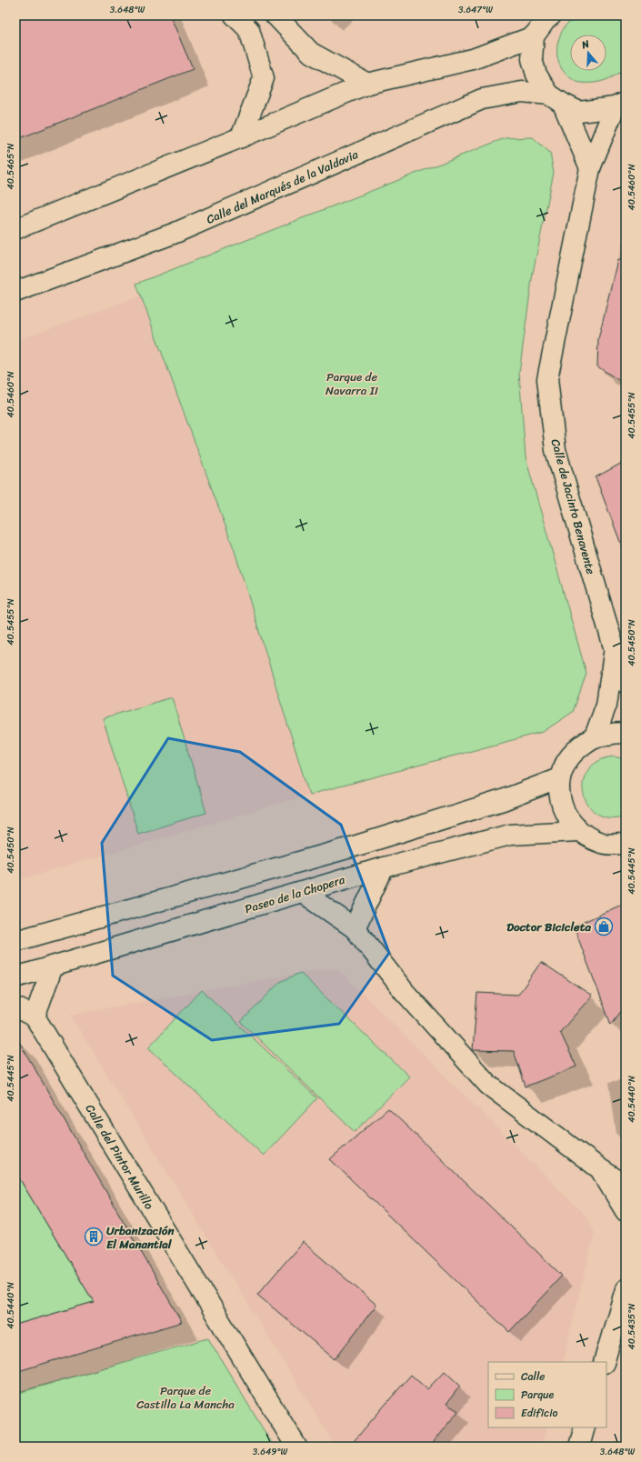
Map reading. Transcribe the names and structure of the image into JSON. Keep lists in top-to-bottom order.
{
  "streets": {
    "street": [
      "Calle del Marqués de la Valdavia",
      "Calle de Jacinto Benavente",
      "Paseo de la Chopera",
      "Calle del Pintor Murillo"
    ]
  },
  "parks": ["Parque de Navarra II", "Parque de Castilla La Mancha"],
  "places": {
    "shop": ["Doctor Bicicleta"],
    "building": ["Urbanización El Manantial"]
  },
  "legend": ["Calle", "Parque", "Edificio"],
  "north": "top",
  "coordinates": [
    "3.648°W",
    "3.647°W",
    "40.5465°N",
    "40.5460°N",
    "40.5455°N",
    "40.5450°N",
    "40.5445°N",
    "40.5440°N",
    "40.5435°N",
    "3.649°W"
  ]
}
